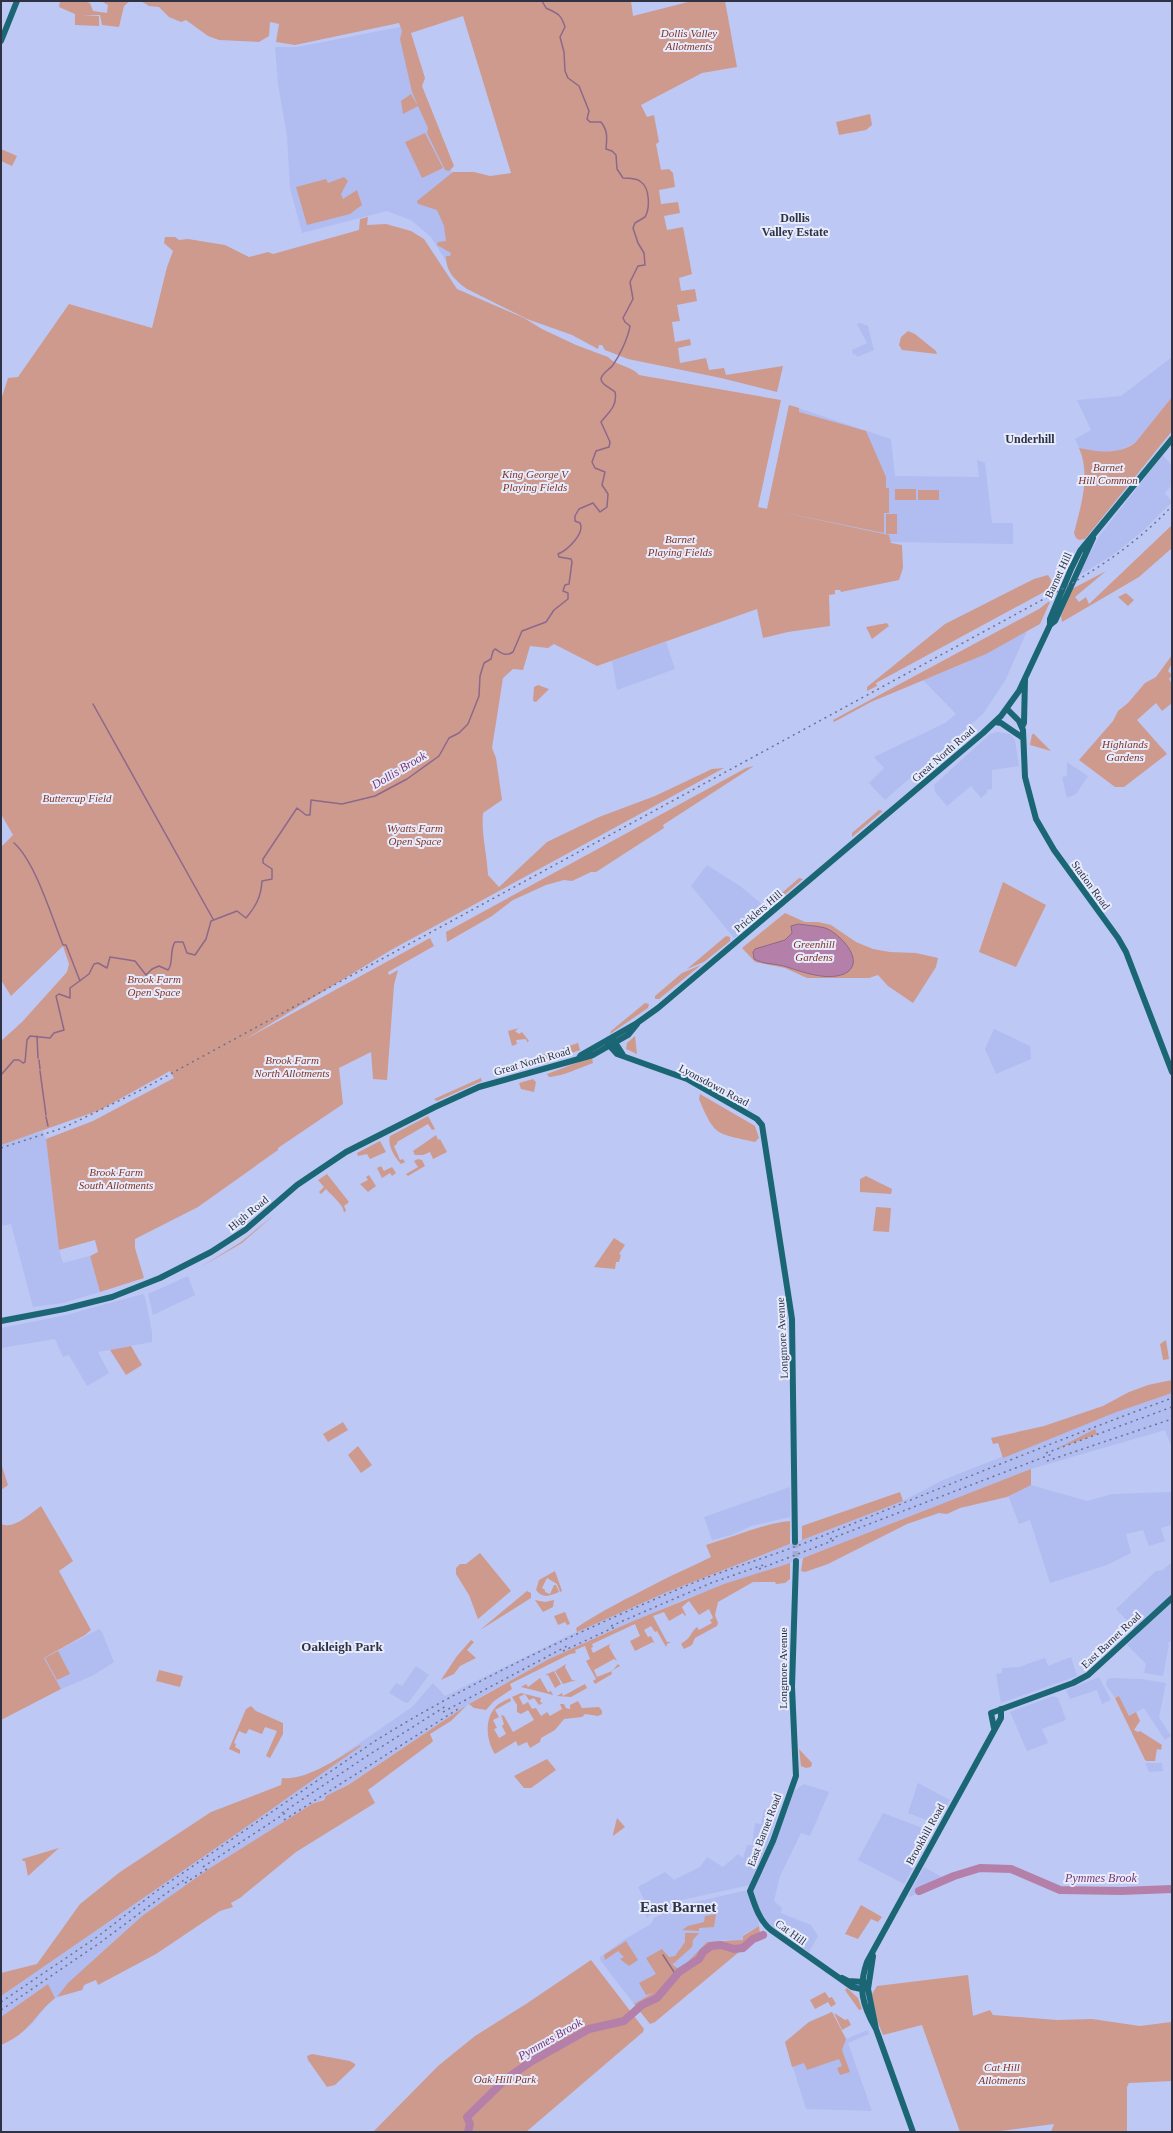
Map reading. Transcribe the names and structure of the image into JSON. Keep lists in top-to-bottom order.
{
  "streets": {
    "main road": [
      "Barnet Hill",
      "Great North Road",
      "Station Road",
      "Pricklers Hill",
      "Lyonsdown Road",
      "High Road",
      "Longmore Avenue",
      "East Barnet Road",
      "Brookhill Road",
      "Cat Hill"
    ]
  },
  "crossings": [
    ["Barnet Hill", "Great North Road"],
    ["Barnet Hill", "Station Road"],
    ["Great North Road", "Station Road"],
    ["Great North Road", "Pricklers Hill"],
    ["Great North Road", "Lyonsdown Road"],
    ["Great North Road", "High Road"],
    ["Lyonsdown Road", "Longmore Avenue"],
    ["Longmore Avenue", "East Barnet Road"],
    ["East Barnet Road", "Brookhill Road"],
    ["East Barnet Road", "Cat Hill"],
    ["Brookhill Road", "Cat Hill"]
  ],
  "districts": [
    "Dollis Valley Estate",
    "Underhill",
    "Oakleigh Park",
    "East Barnet"
  ],
  "water": ["Dollis Brook", "Pymmes Brook"],
  "parks": [
    "Dollis Valley Allotments",
    "Barnet Hill Common",
    "King George V Playing Fields",
    "Barnet Playing Fields",
    "Highlands Gardens",
    "Buttercup Field",
    "Wyatts Farm Open Space",
    "Greenhill Gardens",
    "Brook Farm Open Space",
    "Brook Farm North Allotments",
    "Brook Farm South Allotments",
    "Cat Hill Allotments",
    "Oak Hill Park"
  ]
}
